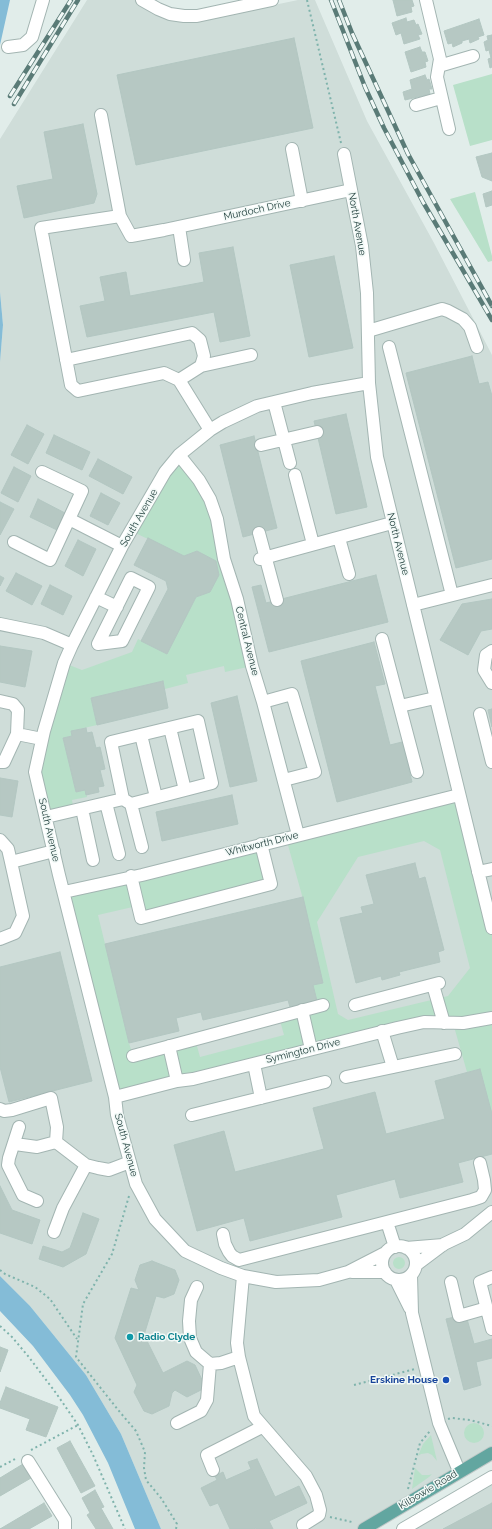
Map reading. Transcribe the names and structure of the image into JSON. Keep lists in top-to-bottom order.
{
  "streets": {
    "main road": ["Kilbowie Road"],
    "street": [
      "Murdoch Drive",
      "North Avenue",
      "South Avenue",
      "Central Avenue",
      "Whitworth Drive",
      "Symington Drive"
    ]
  },
  "crossings": [
    ["Murdoch Drive", "North Avenue"],
    ["North Avenue", "South Avenue"],
    ["North Avenue", "Whitworth Drive"],
    ["South Avenue", "Central Avenue"],
    ["South Avenue", "Whitworth Drive"],
    ["South Avenue", "Symington Drive"],
    ["Central Avenue", "Whitworth Drive"]
  ],
  "places": ["Radio Clyde", "Erskine House"]
}
